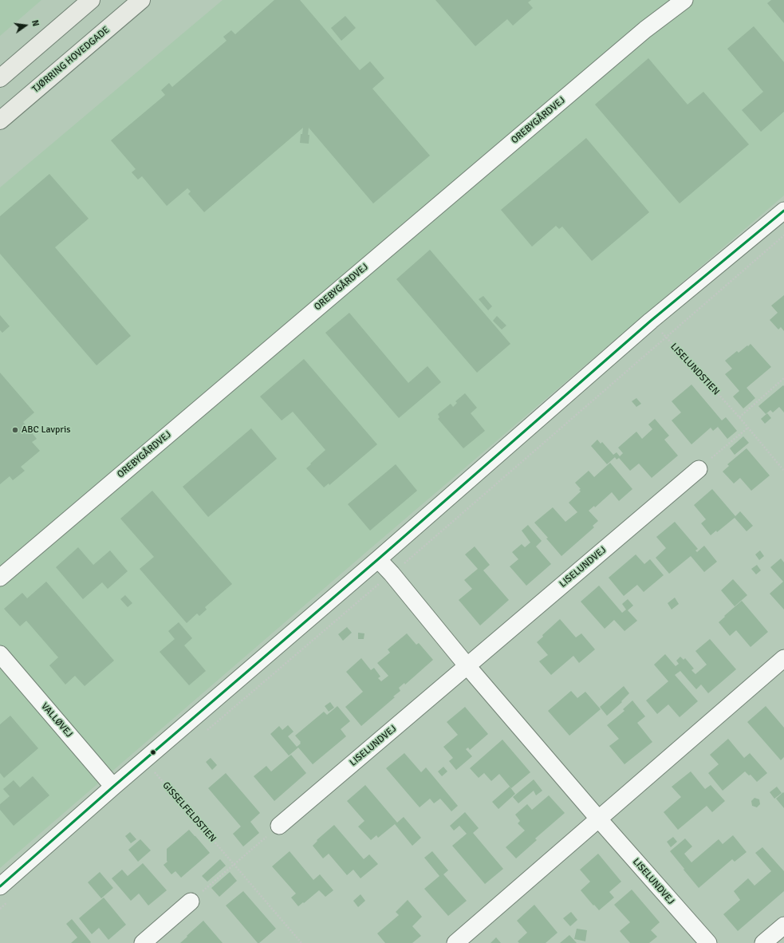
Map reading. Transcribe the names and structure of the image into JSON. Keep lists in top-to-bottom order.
{
  "streets": {
    "main road": ["TJØRRING HOVEDGADE"],
    "street": ["OREBYGÅRDVEJ", "LISELUNDVEJ", "VALLØVEJ"],
    "path": ["LISELUNDSTIEN", "GISSELFELDSTIEN"]
  },
  "places": ["ABC Lavpris"],
  "north": "right"
}
